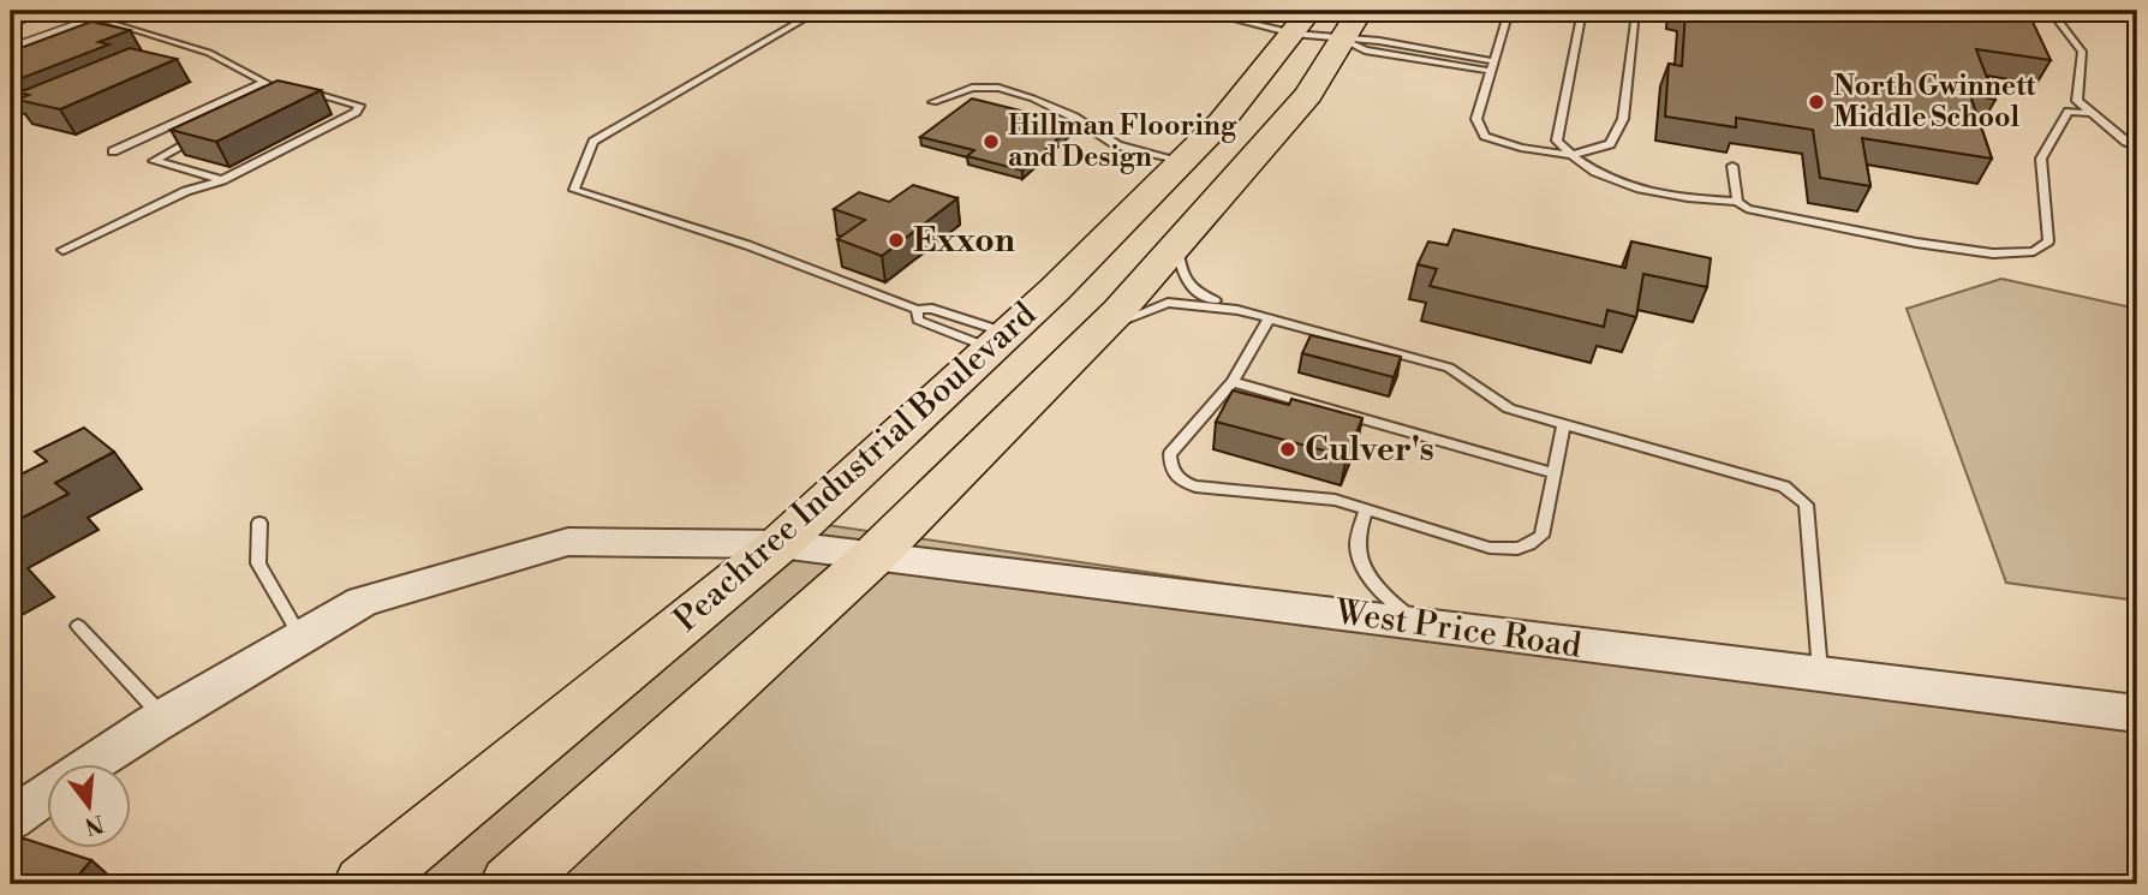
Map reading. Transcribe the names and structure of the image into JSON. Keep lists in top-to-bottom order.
{
  "streets": {
    "highway": ["Peachtree Industrial Boulevard"],
    "street": ["West Price Road"]
  },
  "crossings": [
    ["Peachtree Industrial Boulevard", "West Price Road"]
  ],
  "places": [
    "North Gwinnett Middle School",
    "Hillman Flooring and Design",
    "Exxon",
    "Culver's"
  ],
  "north": "bottom"
}
